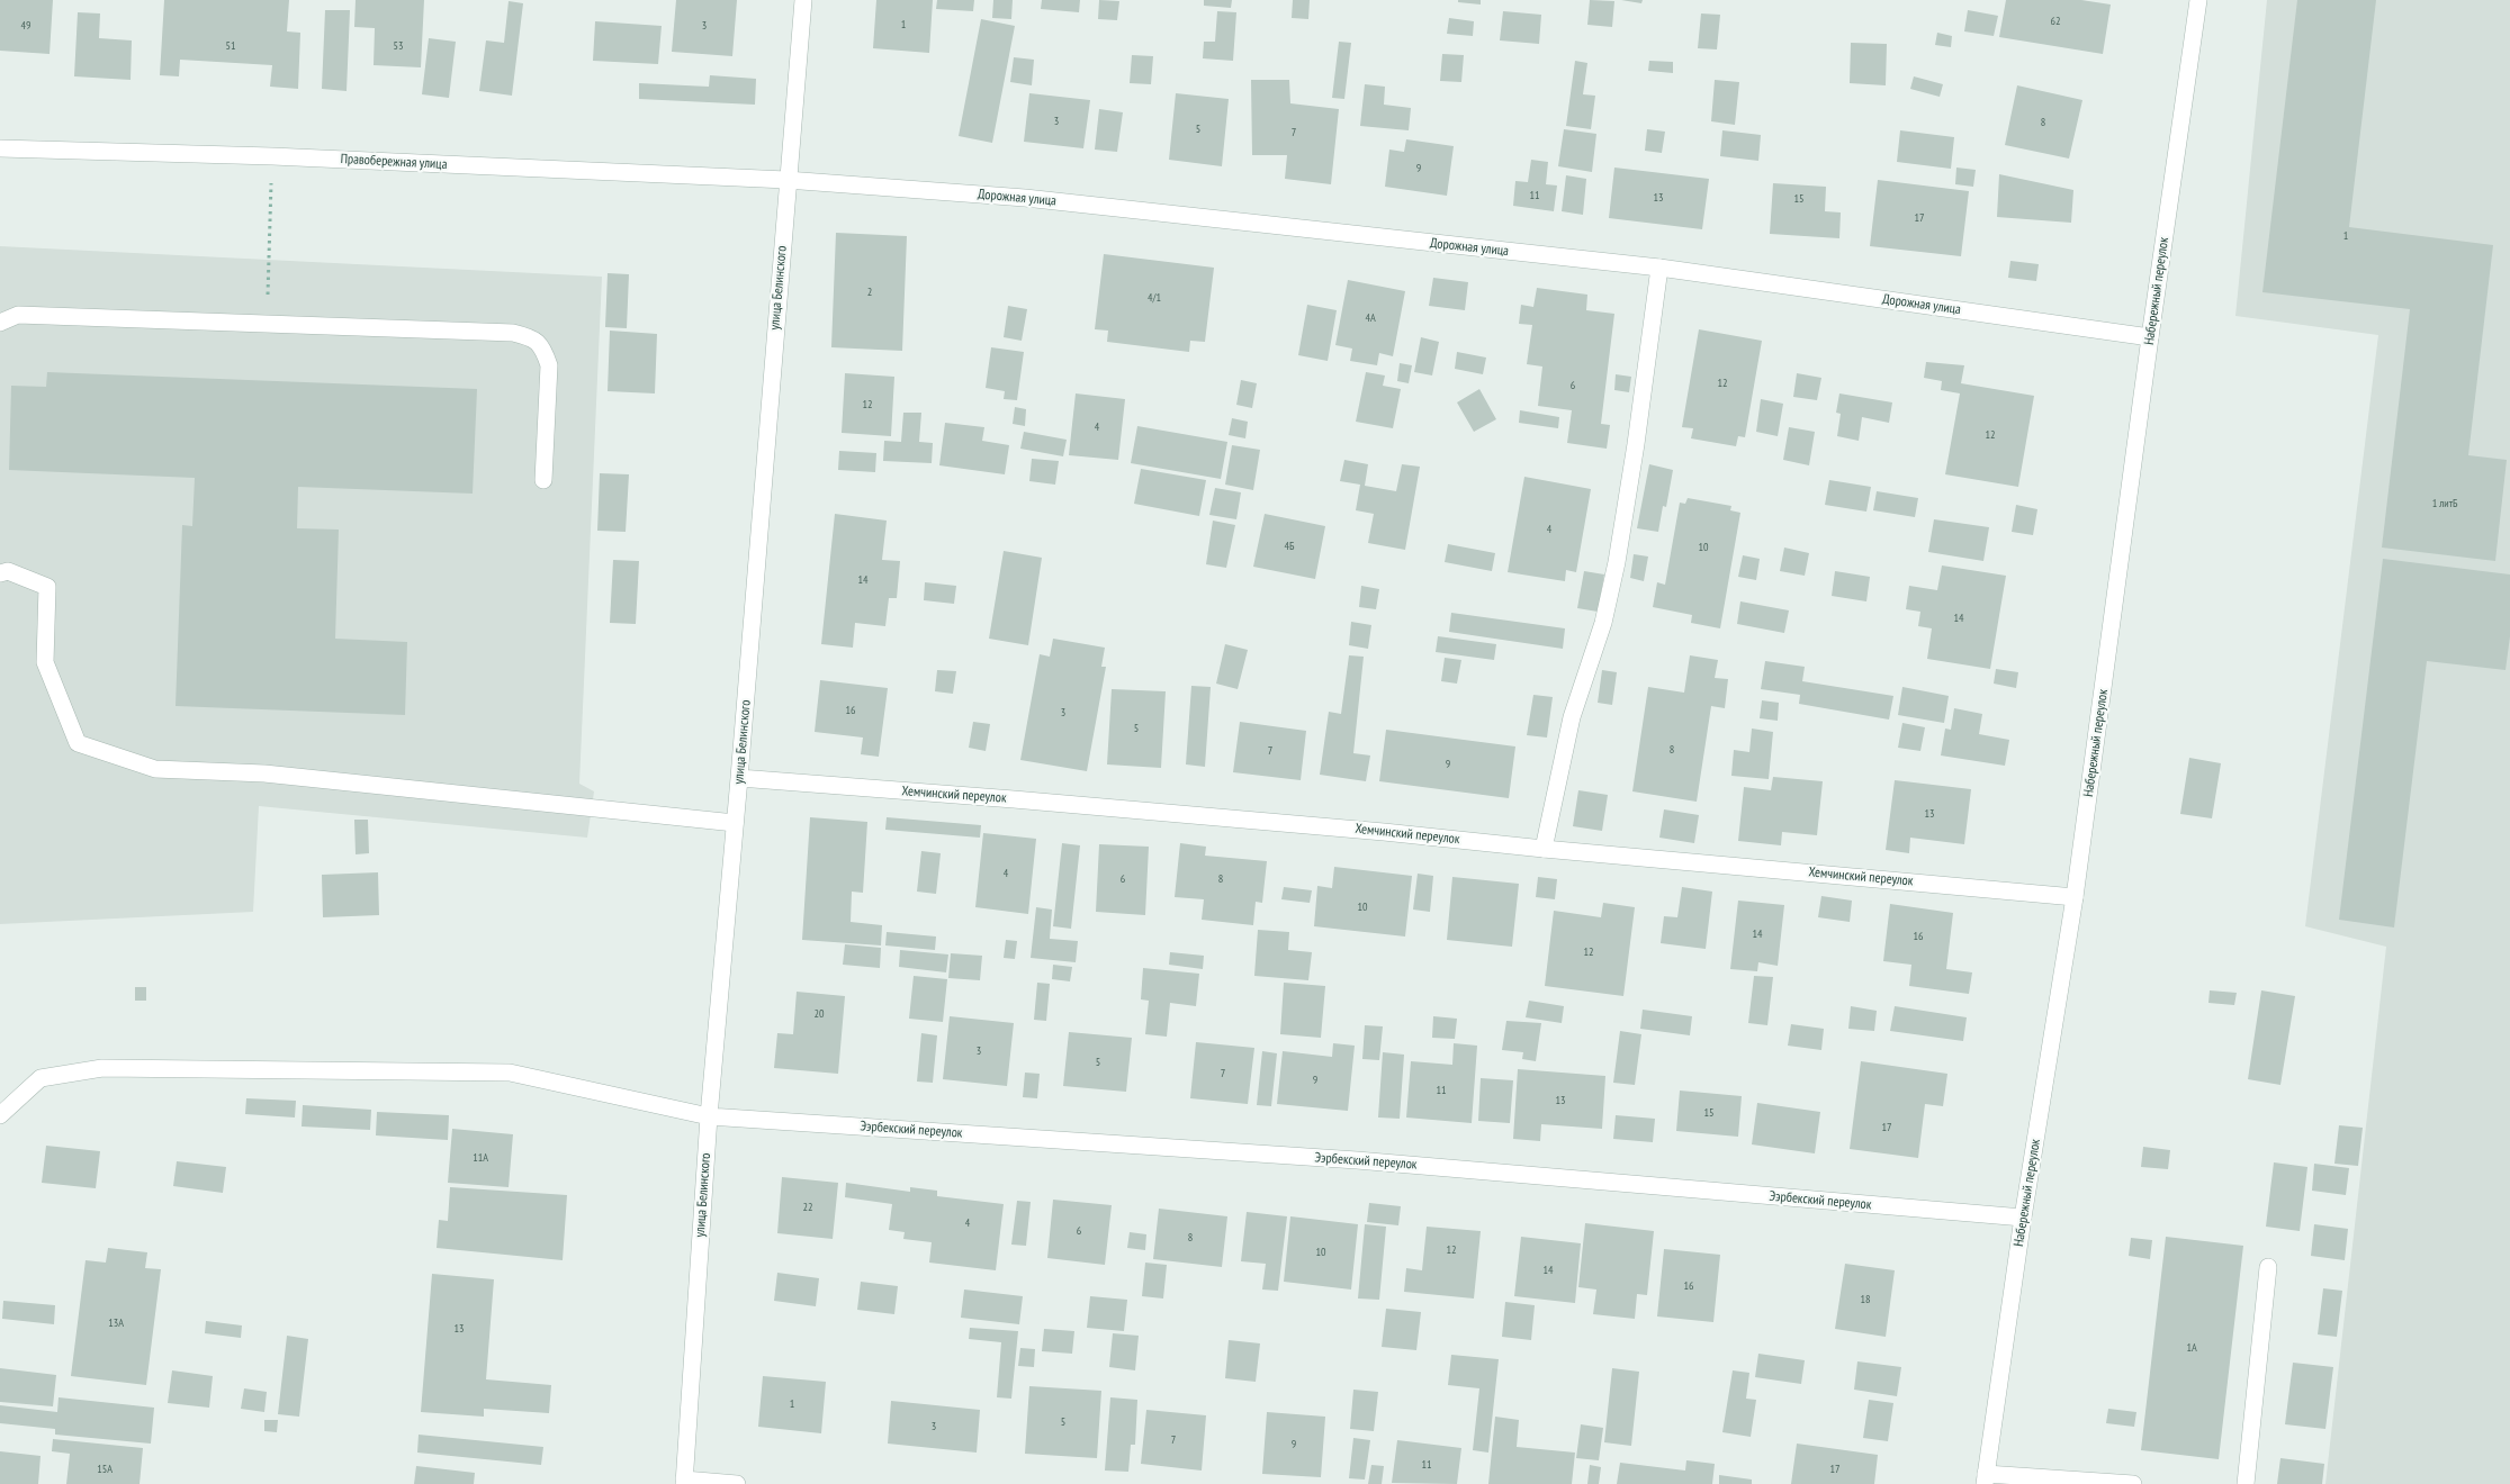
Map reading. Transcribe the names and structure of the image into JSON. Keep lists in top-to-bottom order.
{
  "streets": {
    "street": [
      "Правобережная улица",
      "Дорожная улица",
      "улица Белинского",
      "Набережный переулок",
      "Хемчинский переулок",
      "Ээрбекский переулок"
    ]
  },
  "crossings": [
    ["Правобережная улица", "Дорожная улица"],
    ["Правобережная улица", "улица Белинского"],
    ["Дорожная улица", "улица Белинского"],
    ["Дорожная улица", "Набережный переулок"],
    ["улица Белинского", "Хемчинский переулок"],
    ["улица Белинского", "Ээрбекский переулок"],
    ["Набережный переулок", "Хемчинский переулок"],
    ["Набережный переулок", "Ээрбекский переулок"]
  ],
  "house_numbers": [
    "62",
    "1",
    "49",
    "3",
    "51",
    "53",
    "3",
    "8",
    "5",
    "7",
    "9",
    "11",
    "13",
    "15",
    "17",
    "1",
    "2",
    "4/1",
    "4А",
    "12",
    "6",
    "12",
    "4",
    "12",
    "1 литБ",
    "4",
    "4Б",
    "10",
    "14",
    "14",
    "16",
    "3",
    "5",
    "8",
    "7",
    "9",
    "13",
    "4",
    "6",
    "8",
    "10",
    "14",
    "16",
    "12",
    "20",
    "3",
    "5",
    "7",
    "9",
    "11",
    "13",
    "15",
    "17",
    "11А",
    "22",
    "4",
    "6",
    "8",
    "12",
    "10",
    "14",
    "16",
    "18",
    "13А",
    "13",
    "1А",
    "1",
    "5",
    "3",
    "7",
    "9",
    "11",
    "15А",
    "17"
  ]
}
